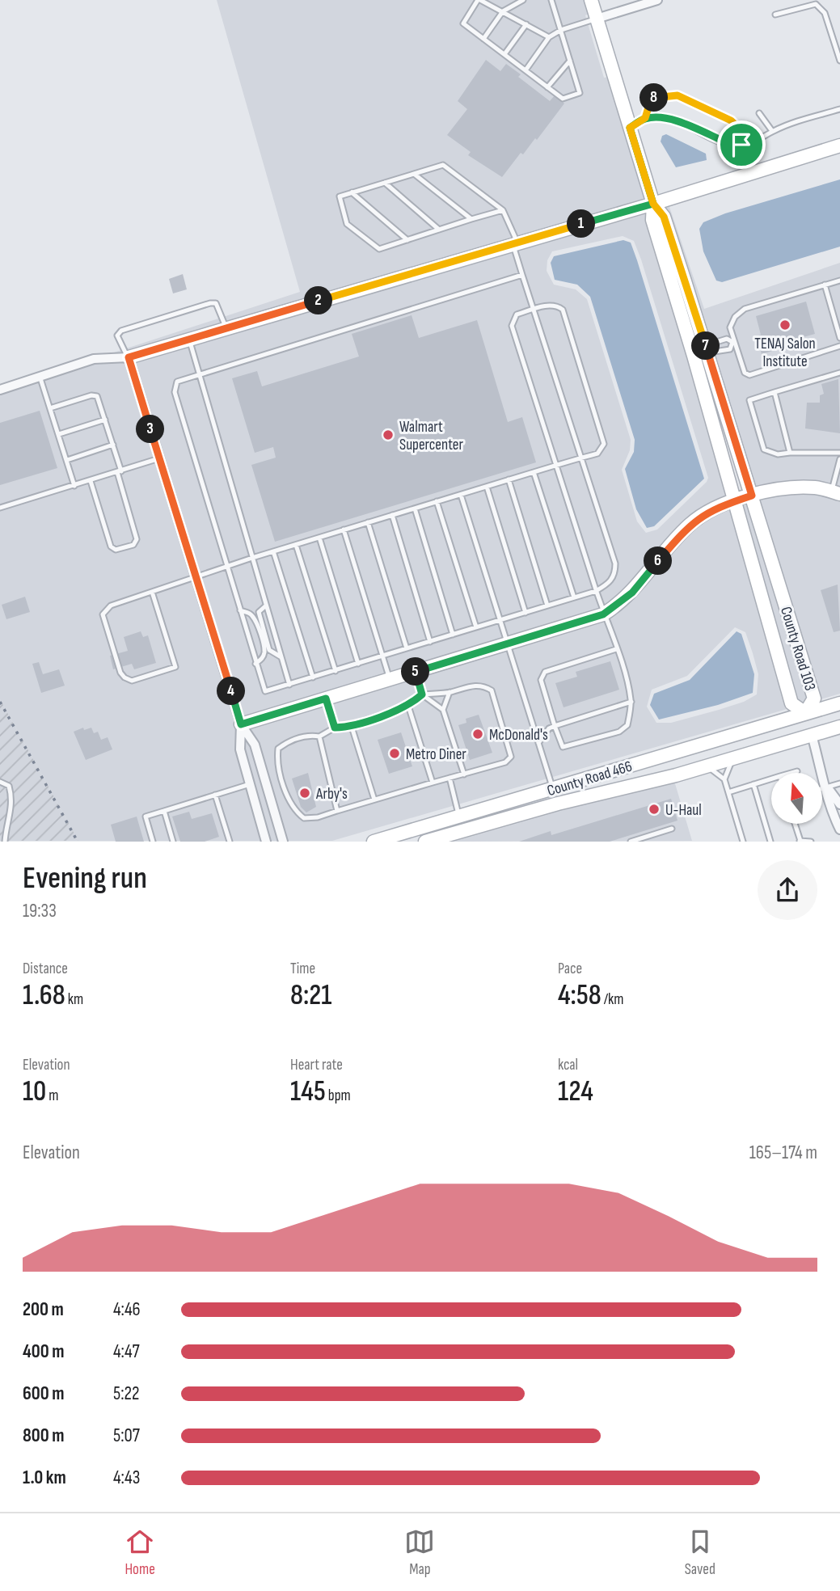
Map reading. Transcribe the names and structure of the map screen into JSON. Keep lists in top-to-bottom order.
{
  "streets": {
    "street": ["County Road 103", "County Road 466"]
  },
  "crossings": [
    ["County Road 103", "County Road 466"]
  ],
  "places": [
    "TENAJ Salon Institute",
    "Walmart Supercenter",
    "McDonald's",
    "Metro Diner",
    "Arby's",
    "U-Haul"
  ],
  "north": "top",
  "page": {
    "pins": [
      "8",
      "1",
      "2",
      "7",
      "3",
      "6",
      "5",
      "4"
    ],
    "heading": ["Evening run", "19:33"],
    "stats": [
      ["Distance", "1.68 km"],
      ["Time", "8:21"],
      ["Pace", "4:58 /km"],
      ["Elevation", "10 m"],
      ["Heart rate", "145 bpm"],
      ["kcal", "124"]
    ],
    "chart": ["Elevation", "165–174 m"],
    "list": [
      {
        "name": "200 m",
        "note": "4:46"
      },
      {
        "name": "400 m",
        "note": "4:47"
      },
      {
        "name": "600 m",
        "note": "5:22"
      },
      {
        "name": "800 m",
        "note": "5:07"
      },
      {
        "name": "1.0 km",
        "note": "4:43"
      }
    ],
    "tabs": ["Home", "Map", "Saved"]
  }
}
